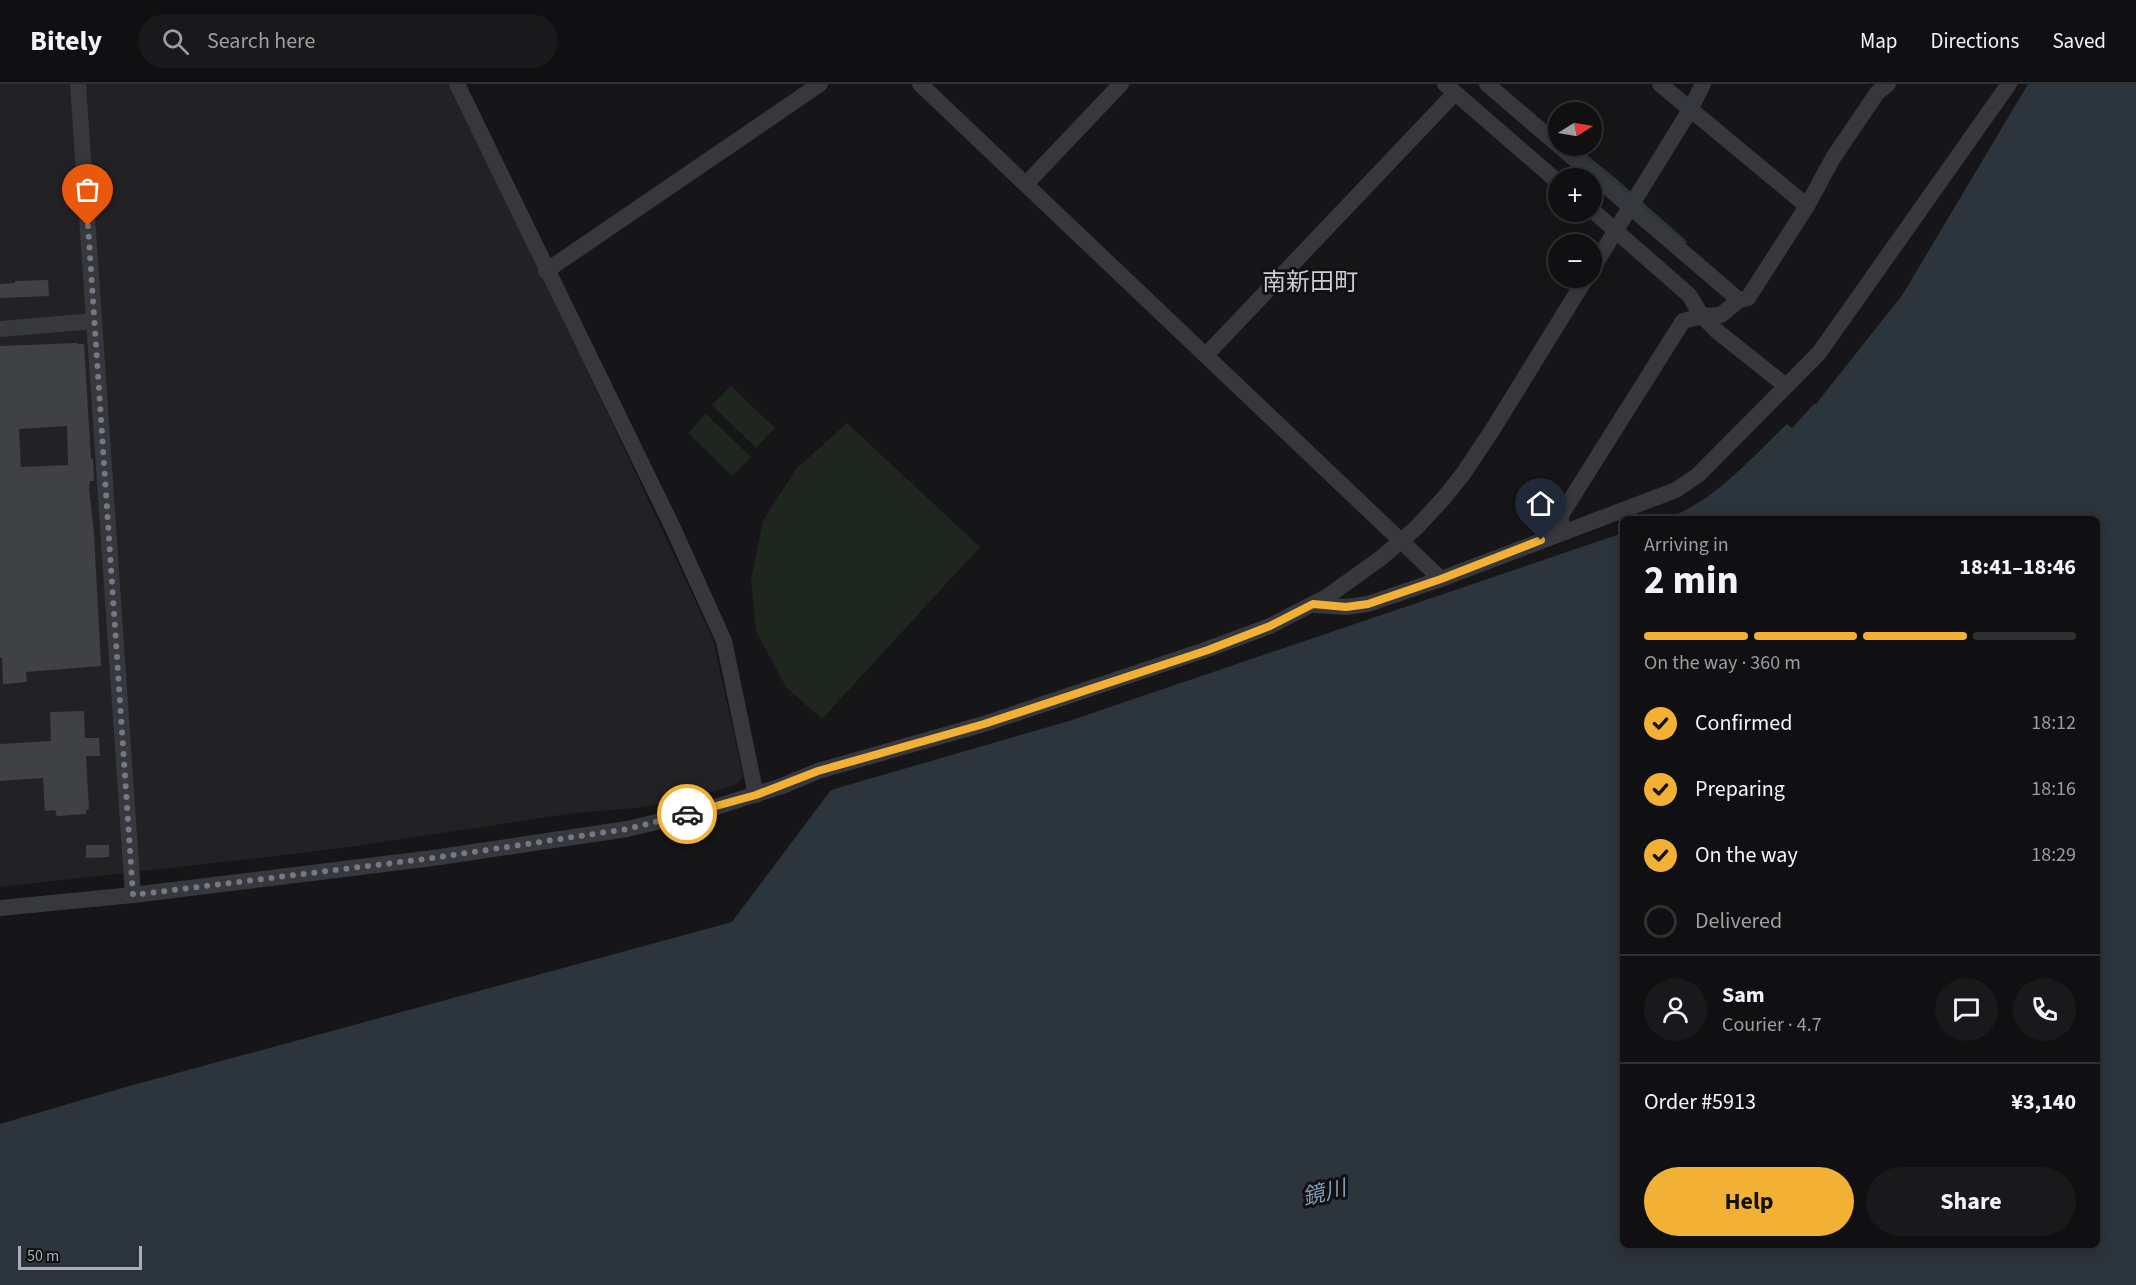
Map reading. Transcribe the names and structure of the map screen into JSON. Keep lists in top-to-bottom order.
{
  "districts": ["南新田町"],
  "water": ["鏡川"],
  "scale_bar": "50 m",
  "north": "right",
  "page": {
    "header": "Bitely",
    "search": "Search here",
    "nav": ["Map", "Directions", "Saved"],
    "map_buttons": ["+", "−"],
    "heading": ["2 min", "Arriving in", "18:41–18:46"],
    "panel": [
      "Sam",
      "Courier · 4.7",
      "Order #5913",
      "¥3,140"
    ],
    "bar": "On the way · 360 m",
    "list": [
      ["Confirmed", "18:12"],
      ["Preparing", "18:16"],
      ["On the way", "18:29"],
      "Delivered"
    ],
    "buttons": ["Help", "Share"],
    "scale": "50 m"
  }
}
